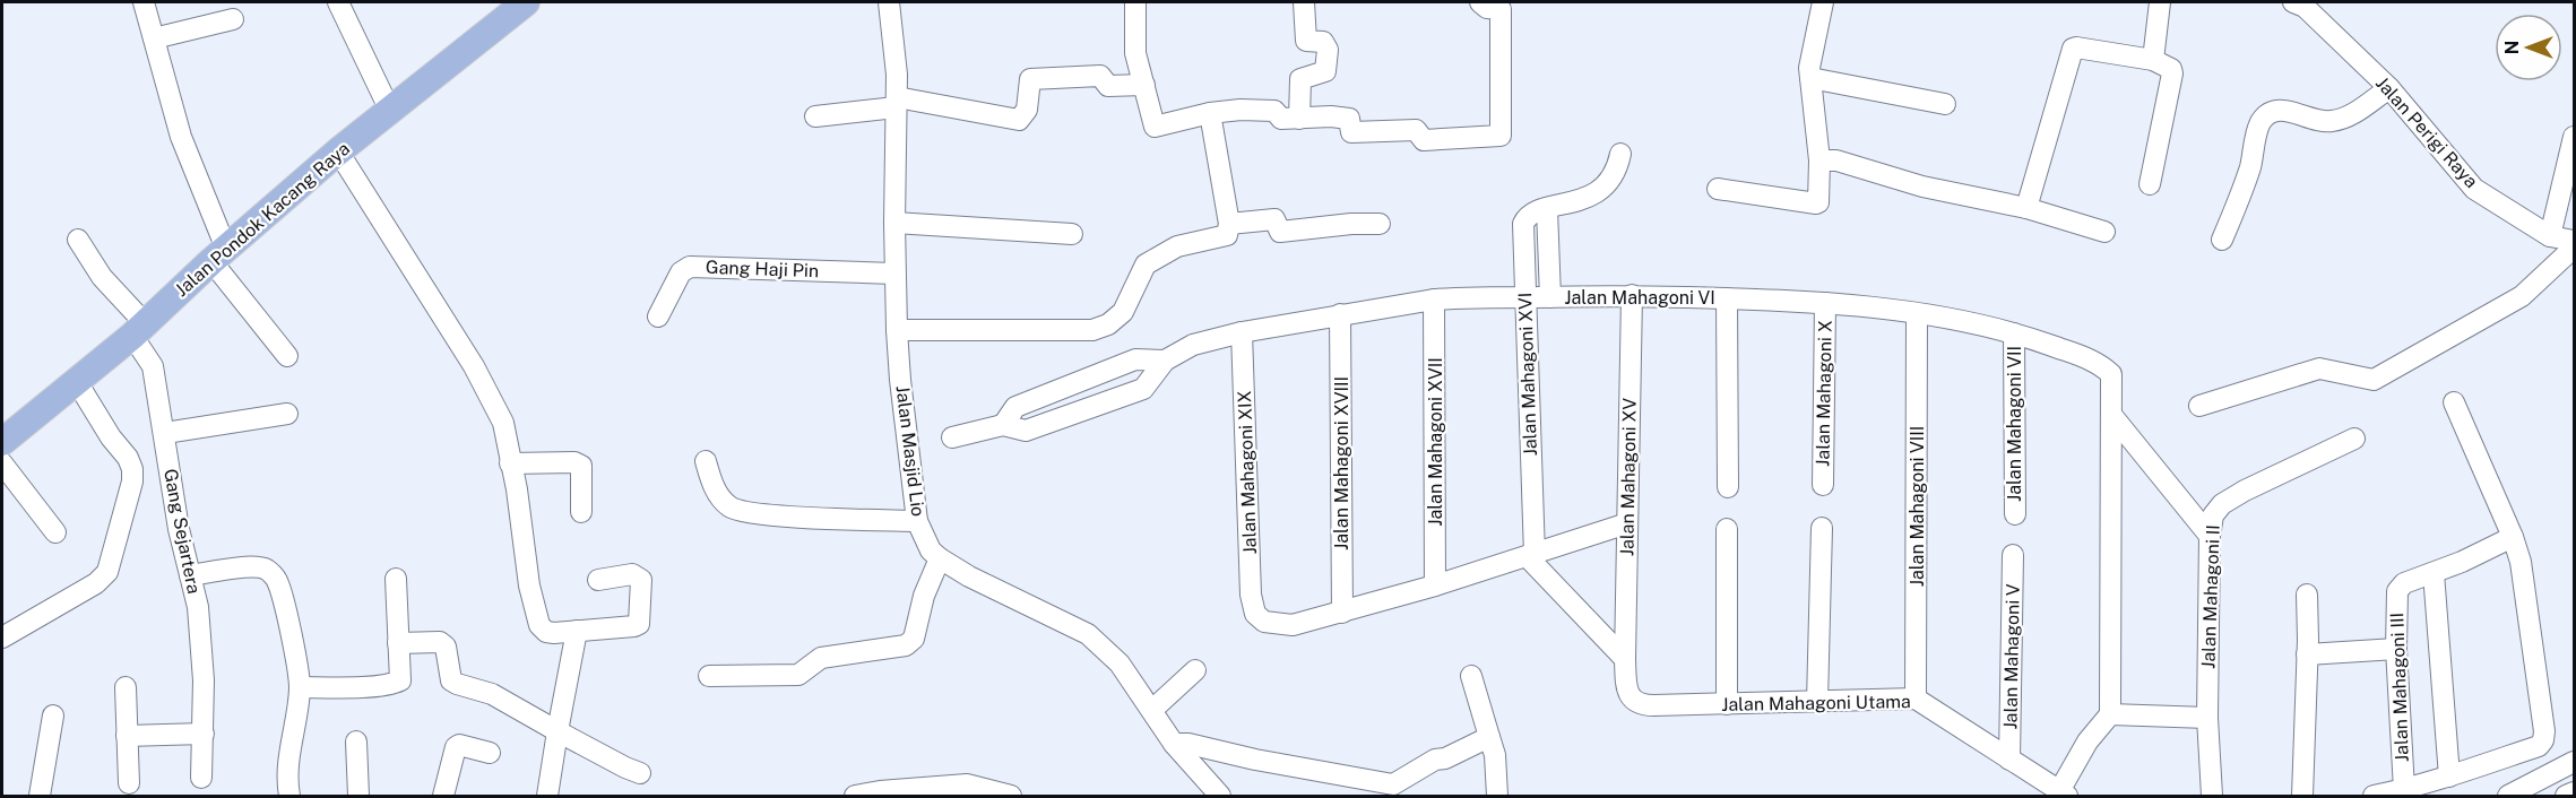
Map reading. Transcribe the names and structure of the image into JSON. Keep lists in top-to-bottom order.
{
  "streets": {
    "main road": ["Jalan Pondok Kacang Raya"],
    "street": [
      "Jalan Perigi Raya",
      "Gang Haji Pin",
      "Jalan Mahagoni VI",
      "Jalan Mahagoni XVI",
      "Jalan Mahagoni X",
      "Jalan Mahagoni VII",
      "Jalan Mahagoni XVII",
      "Jalan Masjid Lio",
      "Jalan Mahagoni XVIII",
      "Jalan Mahagoni XIX",
      "Jalan Mahagoni XV",
      "Jalan Mahagoni VIII",
      "Gang Sejartera",
      "Jalan Mahagoni II",
      "Jalan Mahagoni V",
      "Jalan Mahagoni III",
      "Jalan Mahagoni Utama"
    ]
  },
  "crossings": [
    ["Jalan Pondok Kacang Raya", "Gang Sejartera"],
    ["Gang Haji Pin", "Jalan Masjid Lio"],
    ["Jalan Mahagoni VI", "Jalan Mahagoni XVI"],
    ["Jalan Mahagoni VI", "Jalan Mahagoni X"],
    ["Jalan Mahagoni VI", "Jalan Mahagoni VII"],
    ["Jalan Mahagoni VI", "Jalan Mahagoni XVII"],
    ["Jalan Mahagoni VI", "Jalan Mahagoni XVIII"],
    ["Jalan Mahagoni VI", "Jalan Mahagoni XIX"],
    ["Jalan Mahagoni VI", "Jalan Mahagoni XV"],
    ["Jalan Mahagoni VI", "Jalan Mahagoni VIII"],
    ["Jalan Mahagoni XVIII", "Jalan Mahagoni XIX"],
    ["Jalan Mahagoni XV", "Jalan Mahagoni Utama"],
    ["Jalan Mahagoni VIII", "Jalan Mahagoni Utama"],
    ["Jalan Mahagoni V", "Jalan Mahagoni Utama"]
  ],
  "north": "left"
}
